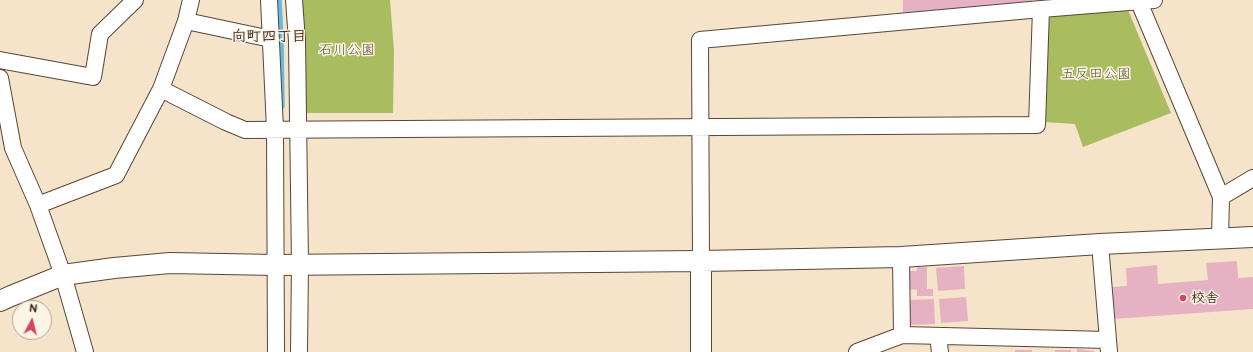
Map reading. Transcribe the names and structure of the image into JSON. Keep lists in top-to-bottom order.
{
  "districts": ["向町四丁目"],
  "parks": ["石川公園", "五反田公園"],
  "places": ["校舎"],
  "north": "top"
}
